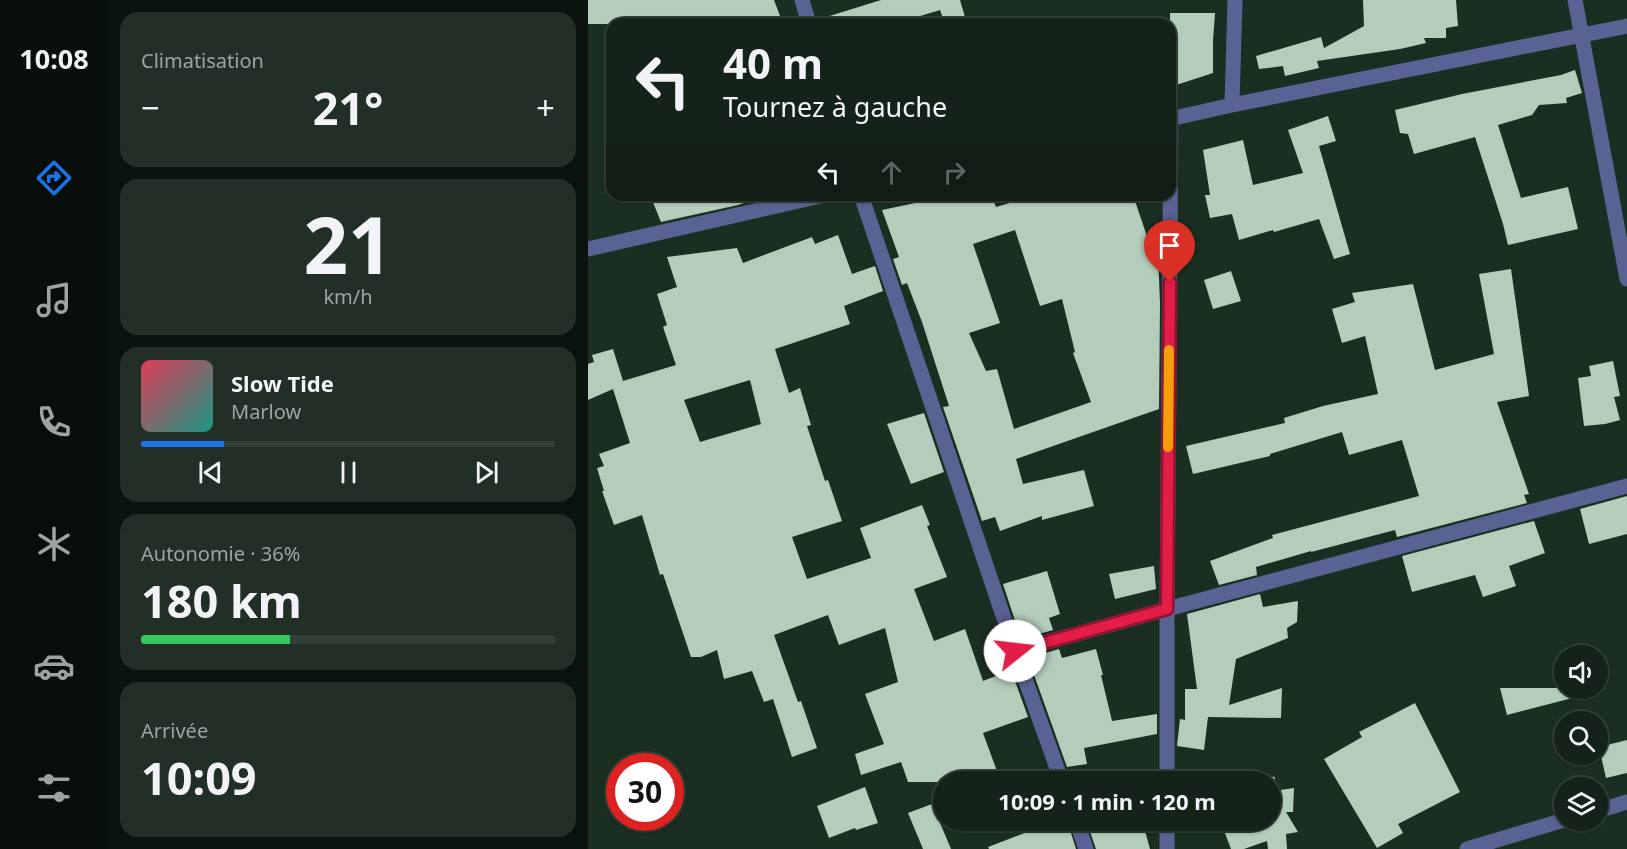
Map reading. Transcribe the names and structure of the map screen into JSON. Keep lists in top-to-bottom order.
{
  "page": {
    "tabs": "10:08",
    "tile": [
      "Climatisation",
      ["21", "km/h"],
      ["Autonomie · 36%", "180 km"],
      ["Arrivée", "10:09"]
    ],
    "turn": ["40 m", "Tournez à gauche"],
    "heat": ["−", "21°", "+"],
    "song": ["Slow Tide", "Marlow"],
    "limit": "30",
    "trip": "10:09 · 1 min · 120 m"
  }
}
